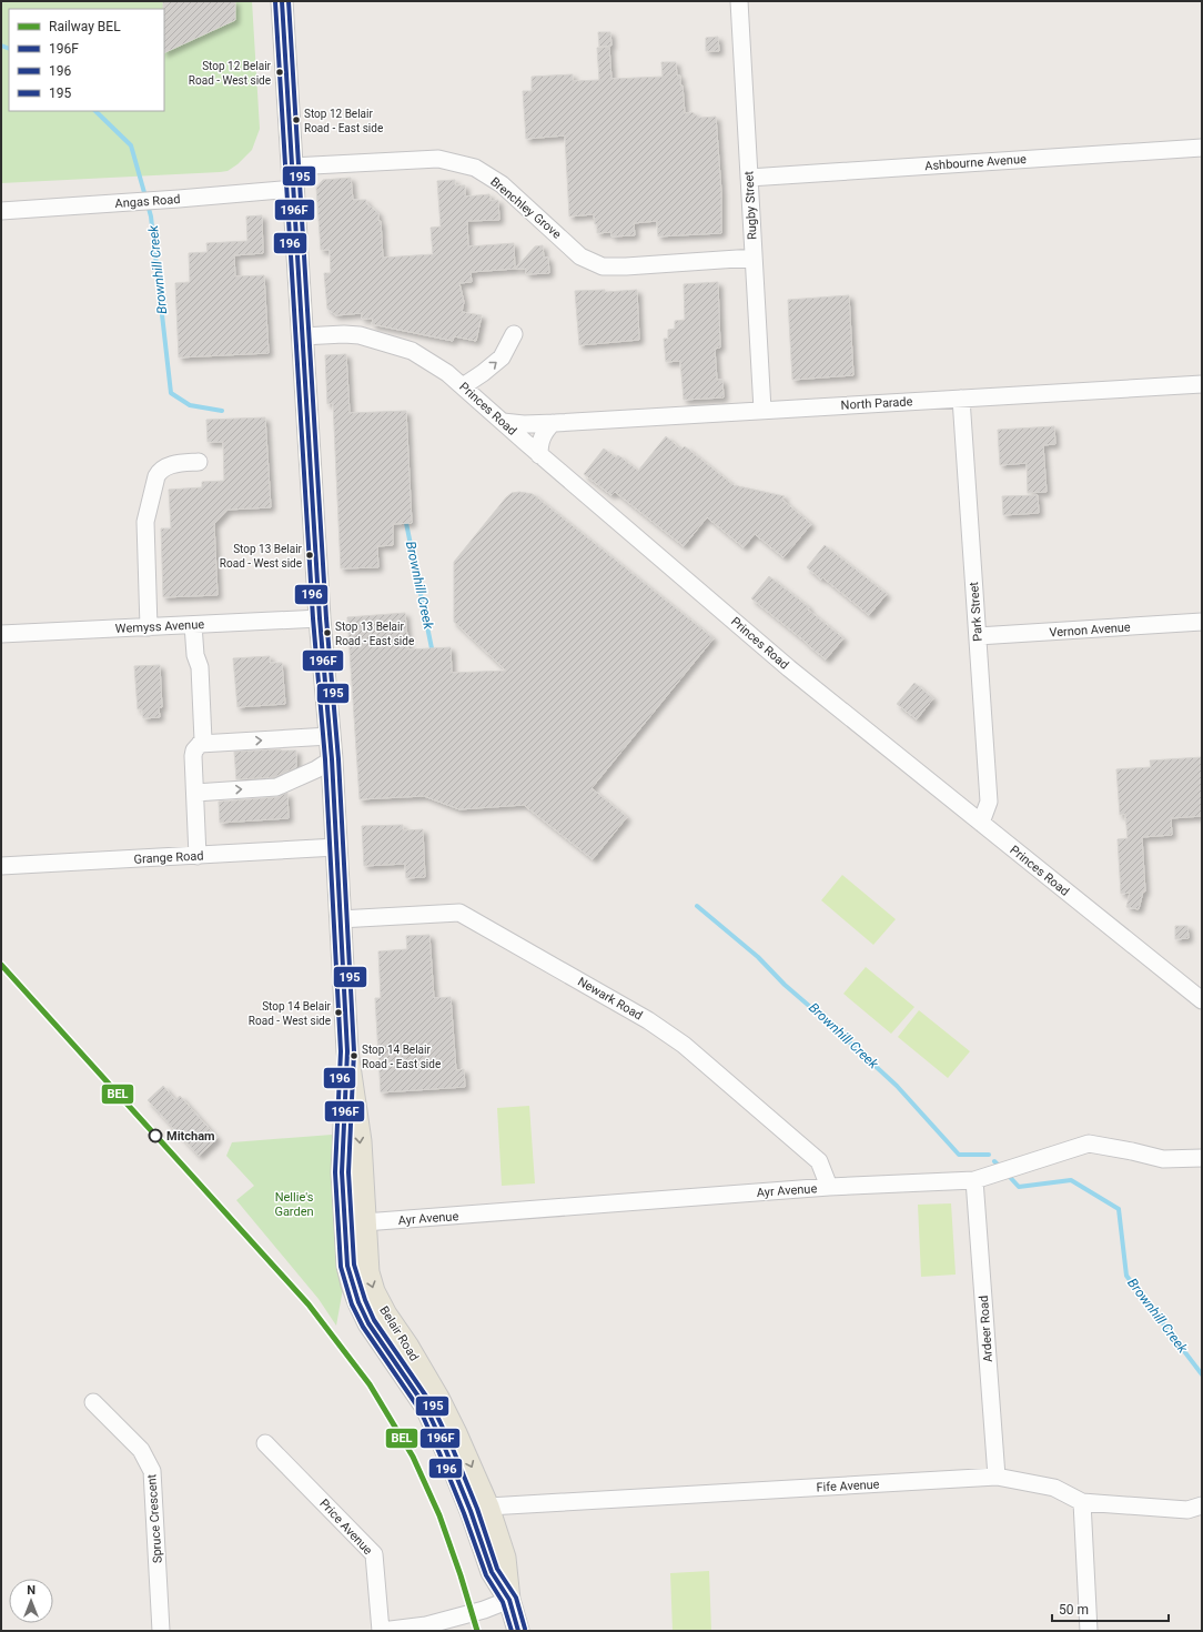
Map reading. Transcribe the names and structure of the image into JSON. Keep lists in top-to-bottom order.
{
  "streets": {
    "main road": ["Belair Road"],
    "street": [
      "Ashbourne Avenue",
      "Angas Road",
      "Rugby Street",
      "Brenchley Grove",
      "North Parade",
      "Princes Road",
      "Park Street",
      "Wemyss Avenue",
      "Vernon Avenue",
      "Grange Road",
      "Newark Road",
      "Ayr Avenue",
      "Ardeer Road",
      "Fife Avenue",
      "Spruce Crescent",
      "Price Avenue"
    ]
  },
  "crossings": [
    ["Ashbourne Avenue", "Rugby Street"],
    ["Angas Road", "Belair Road"],
    ["Rugby Street", "Brenchley Grove"],
    ["Rugby Street", "North Parade"],
    ["Brenchley Grove", "Belair Road"],
    ["North Parade", "Princes Road"],
    ["North Parade", "Park Street"],
    ["Princes Road", "Park Street"],
    ["Princes Road", "Belair Road"],
    ["Park Street", "Vernon Avenue"],
    ["Wemyss Avenue", "Belair Road"],
    ["Grange Road", "Belair Road"],
    ["Newark Road", "Ayr Avenue"],
    ["Newark Road", "Belair Road"],
    ["Ayr Avenue", "Ardeer Road"],
    ["Ayr Avenue", "Belair Road"],
    ["Ardeer Road", "Fife Avenue"],
    ["Belair Road", "Fife Avenue"]
  ],
  "water": ["Brownhill Creek"],
  "parks": ["Nellie's Garden"],
  "places": [
    "Stop 12 Belair Road - West side",
    "Stop 12 Belair Road - East side",
    "Stop 13 Belair Road - West side",
    "Stop 13 Belair Road - East side",
    "Stop 14 Belair Road - West side",
    "Stop 14 Belair Road - East side",
    "Mitcham"
  ],
  "lines": [
    "transit line 196F",
    "transit line 196",
    "transit line 195",
    "rail line BEL"
  ],
  "legend": [
    "Railway BEL",
    "196F",
    "196",
    "195"
  ],
  "scale_bar": "50 m",
  "north": "top"
}
